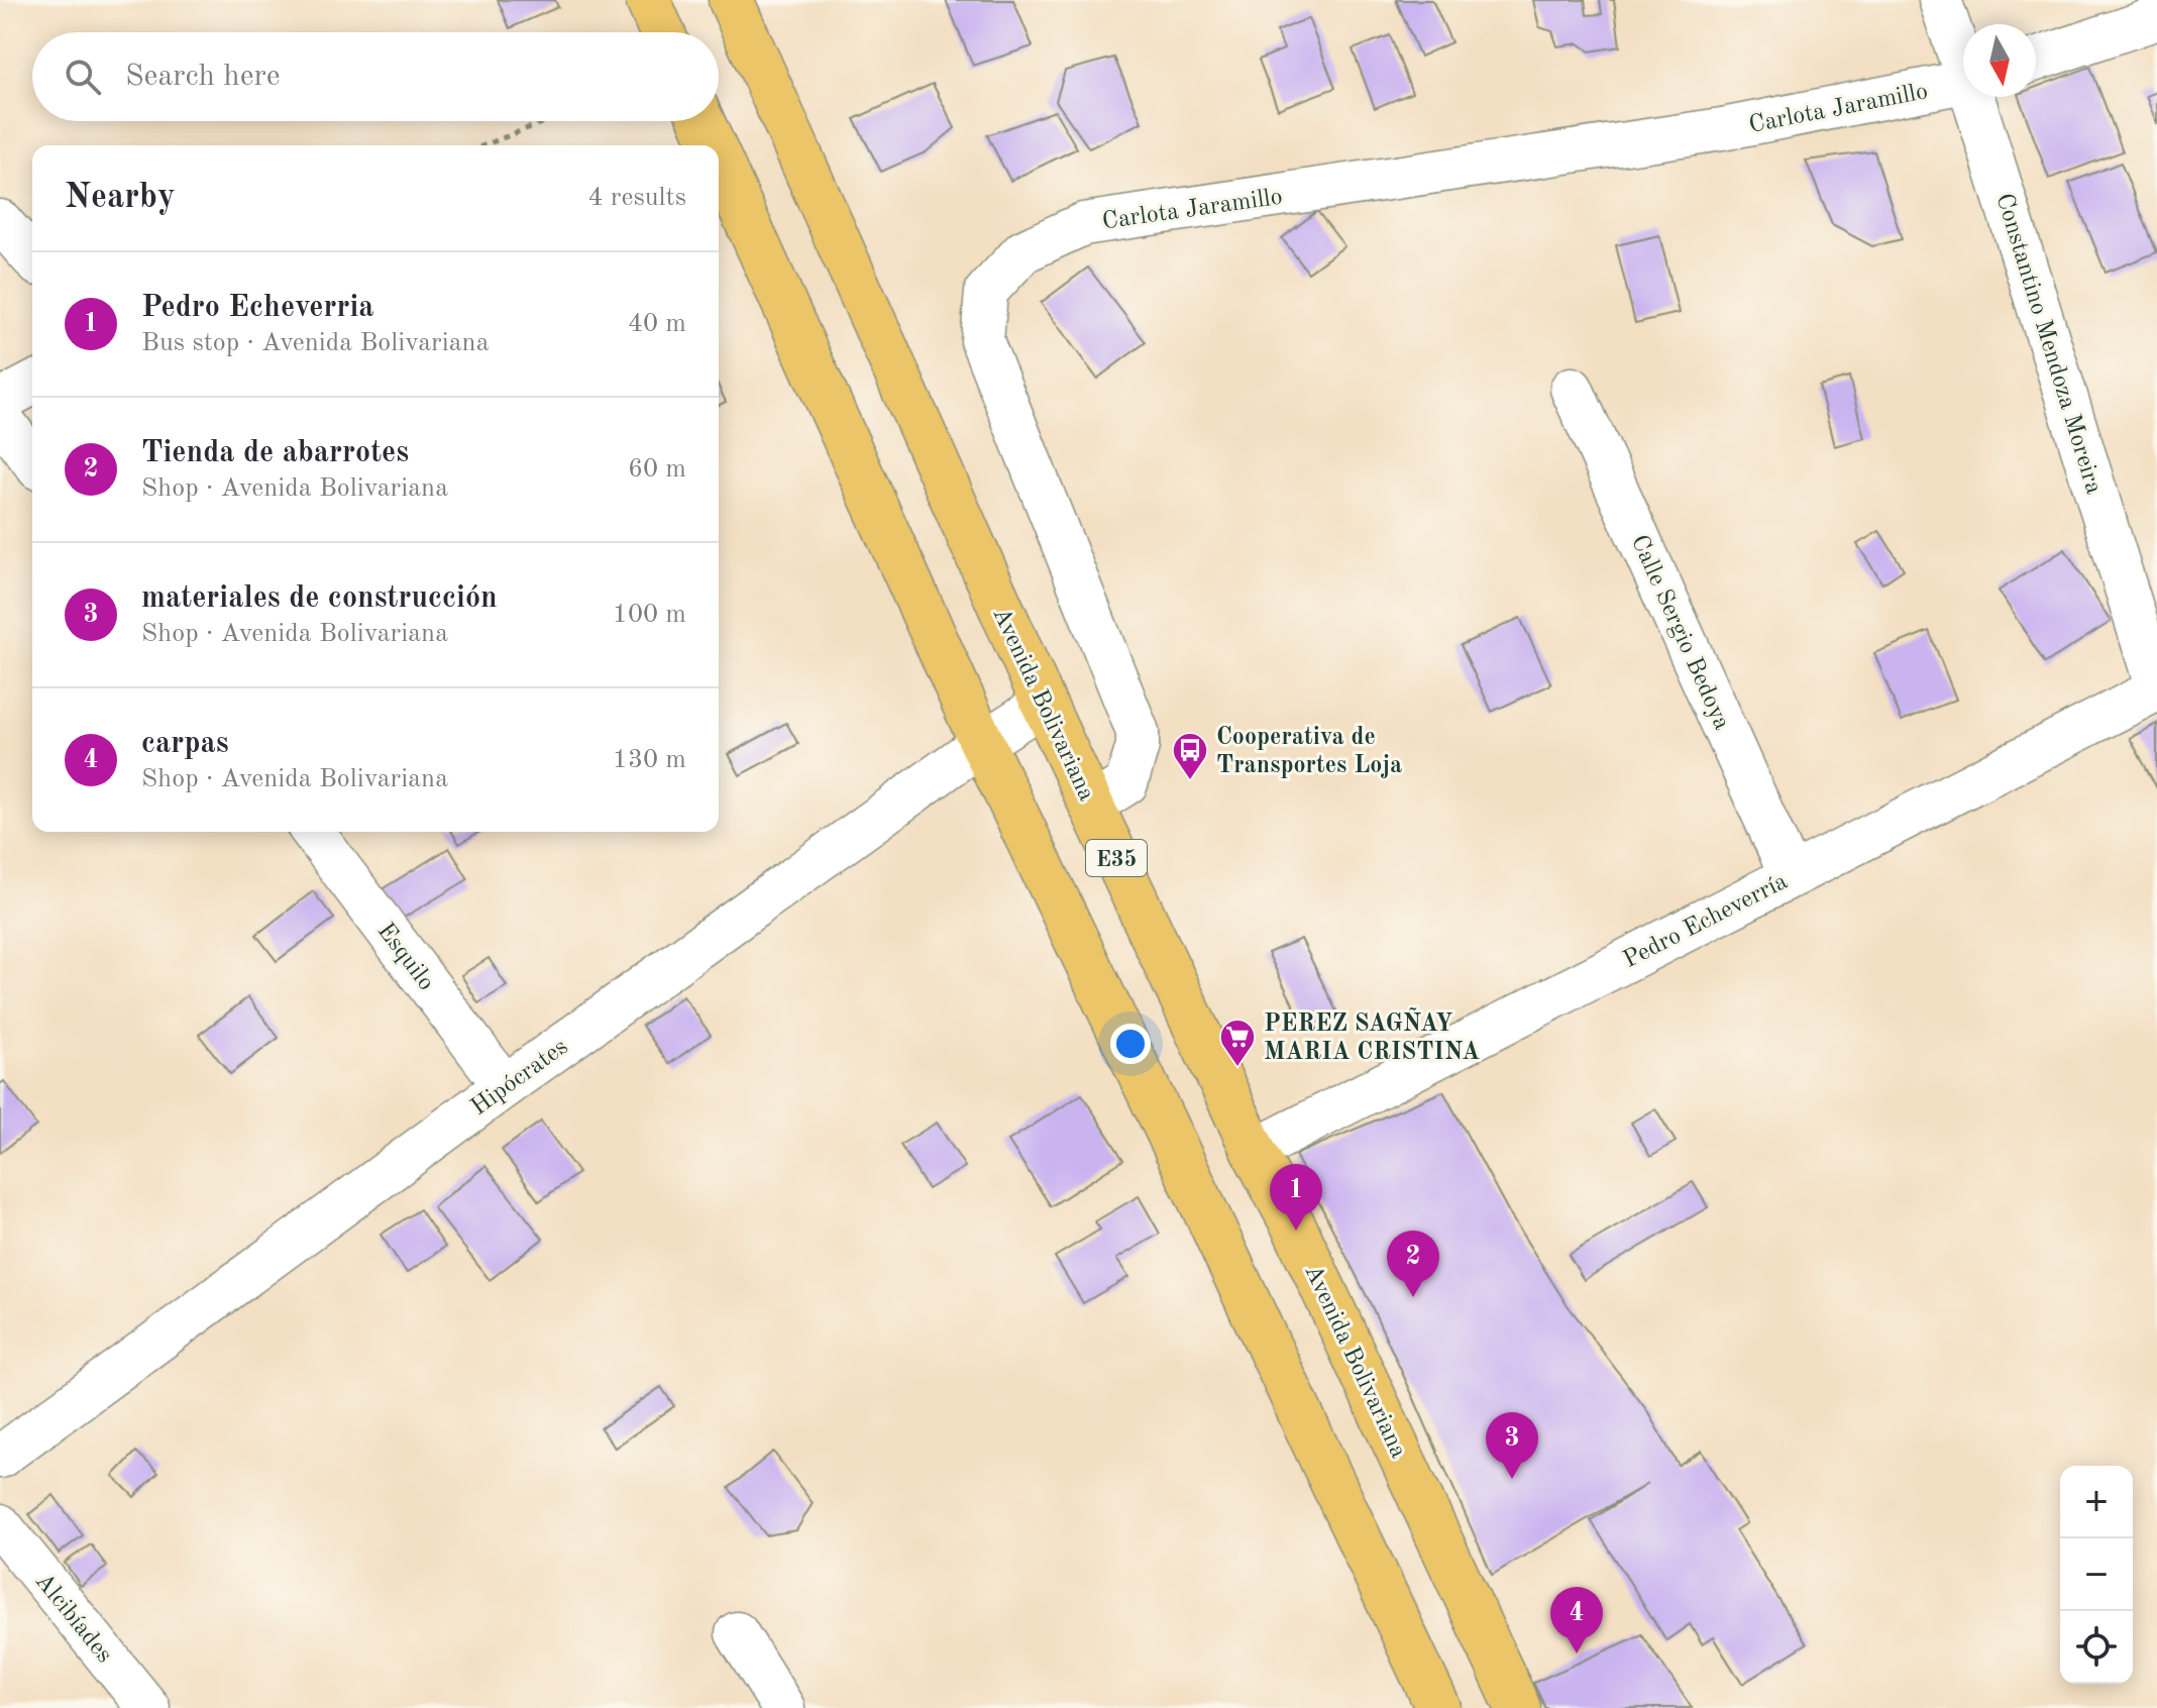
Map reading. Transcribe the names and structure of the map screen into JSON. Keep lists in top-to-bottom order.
{
  "streets": {
    "highway": ["Avenida Bolivariana", "E35"],
    "street": [
      "Carlota Jaramillo",
      "Constantino Mendoza Moreira",
      "Calle Sergio Bedoya",
      "Pedro Echeverría",
      "Esquilo",
      "Hipócrates",
      "Alcibíades"
    ]
  },
  "crossings": [
    ["Carlota Jaramillo", "Avenida Bolivariana"],
    ["Constantino Mendoza Moreira", "Pedro Echeverría"],
    ["Calle Sergio Bedoya", "Pedro Echeverría"],
    ["Avenida Bolivariana", "Pedro Echeverría"],
    ["Avenida Bolivariana", "Hipócrates"],
    ["Esquilo", "Hipócrates"]
  ],
  "places": {
    "bus stop": ["Cooperativa de Transportes Loja"],
    "supermarket": ["PEREZ SAGÑAY MARIA CRISTINA"]
  },
  "north": "bottom",
  "page": {
    "search": "Search here",
    "heading": ["Nearby", "4 results"],
    "list": [
      {
        "mark": "1",
        "name": "Pedro Echeverria",
        "note": "Bus stop · Avenida Bolivariana",
        "value": "40 m"
      },
      {
        "mark": "2",
        "name": "Tienda de abarrotes",
        "note": "Shop · Avenida Bolivariana",
        "value": "60 m"
      },
      {
        "mark": "3",
        "name": "materiales de construcción",
        "note": "Shop · Avenida Bolivariana",
        "value": "100 m"
      },
      {
        "mark": "4",
        "name": "carpas",
        "note": "Shop · Avenida Bolivariana",
        "value": "130 m"
      }
    ],
    "pins": [
      "1",
      "2",
      "3",
      "4"
    ],
    "map_buttons": ["+", "−"]
  }
}
